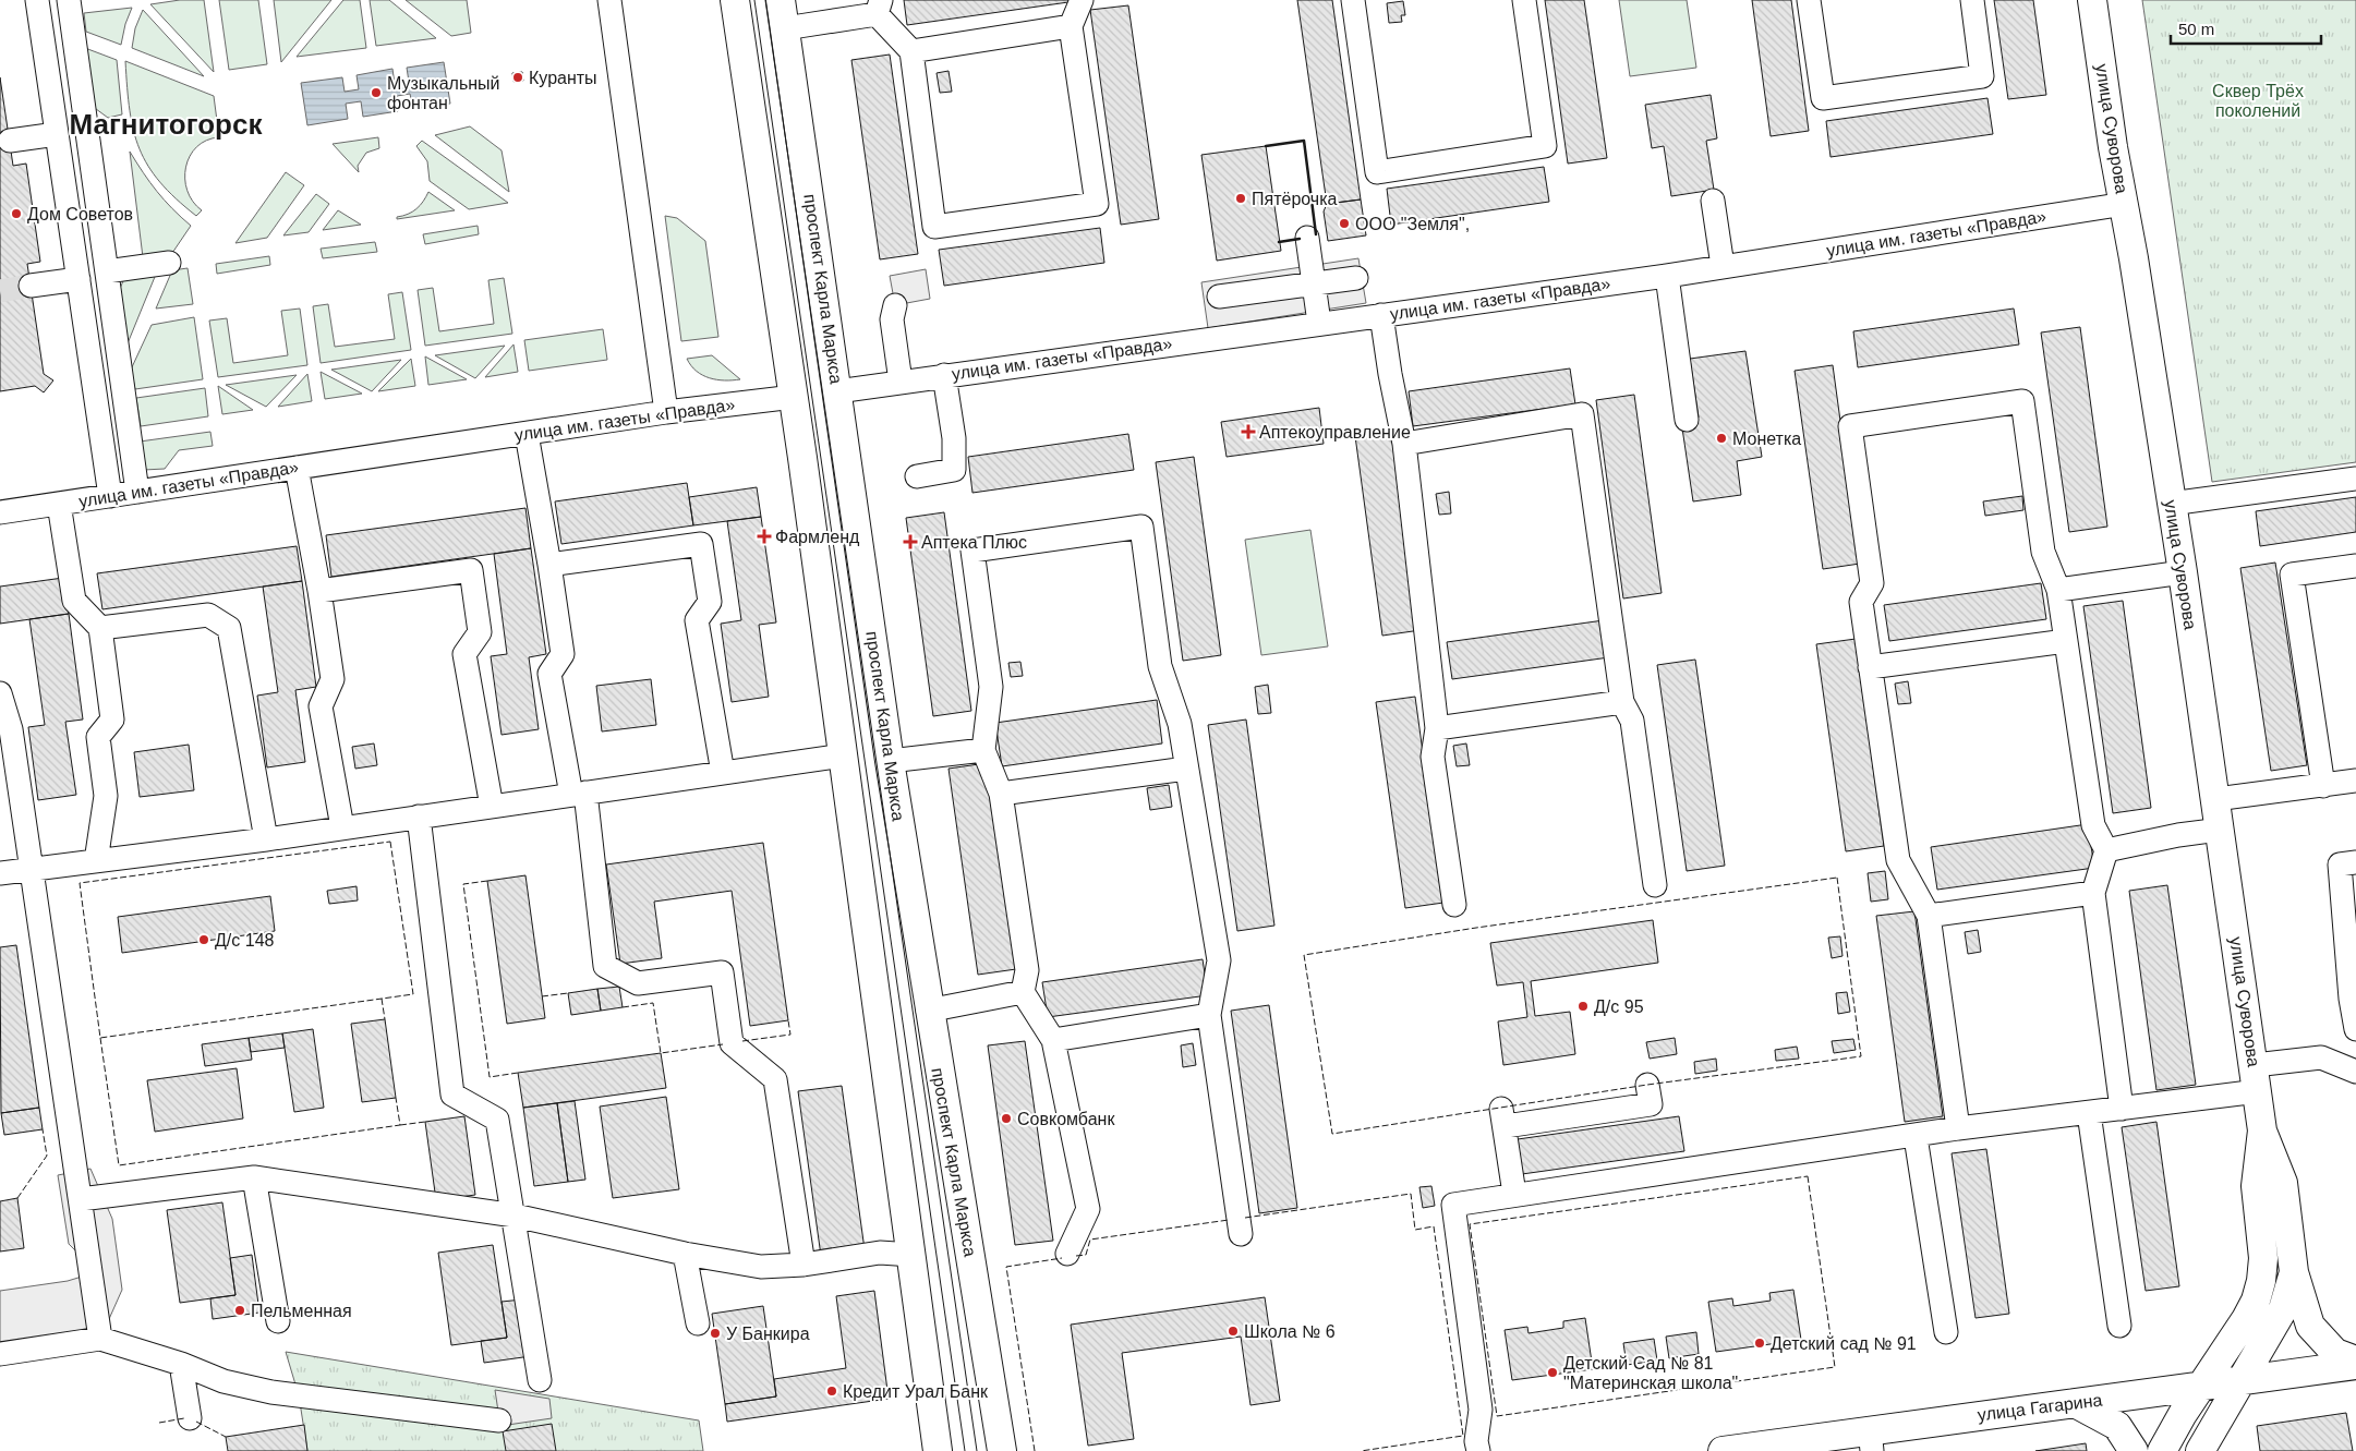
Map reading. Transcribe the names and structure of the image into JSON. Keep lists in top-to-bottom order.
{
  "streets": {
    "main road": [
      "улица Суворова",
      "улица им. газеты «Правда»",
      "проспект Карла Маркса",
      "улица Гагарина"
    ]
  },
  "crossings": [
    ["улица Суворова", "улица им. газеты «Правда»"],
    ["улица Суворова", "улица Гагарина"],
    ["улица им. газеты «Правда»", "проспект Карла Маркса"]
  ],
  "districts": ["Магнитогорск"],
  "parks": ["Сквер Трёх поколений"],
  "places": {
    "other": [
      "Куранты",
      "Музыкальный фонтан",
      "Пятёрочка",
      "Дом Советов",
      "ООО \"Земля\",",
      "Монетка",
      "Д/с 148",
      "Д/с 95",
      "Совкомбанк",
      "Пельменная",
      "Школа № 6",
      "У Банкира",
      "Детский сад № 91",
      "Детский Сад № 81 \"Материнская школа\"",
      "Кредит Урал Банк"
    ],
    "health": ["Аптекоуправление", "Фармленд", "Аптека Плюс"]
  },
  "scale_bar": "50 m"
}
